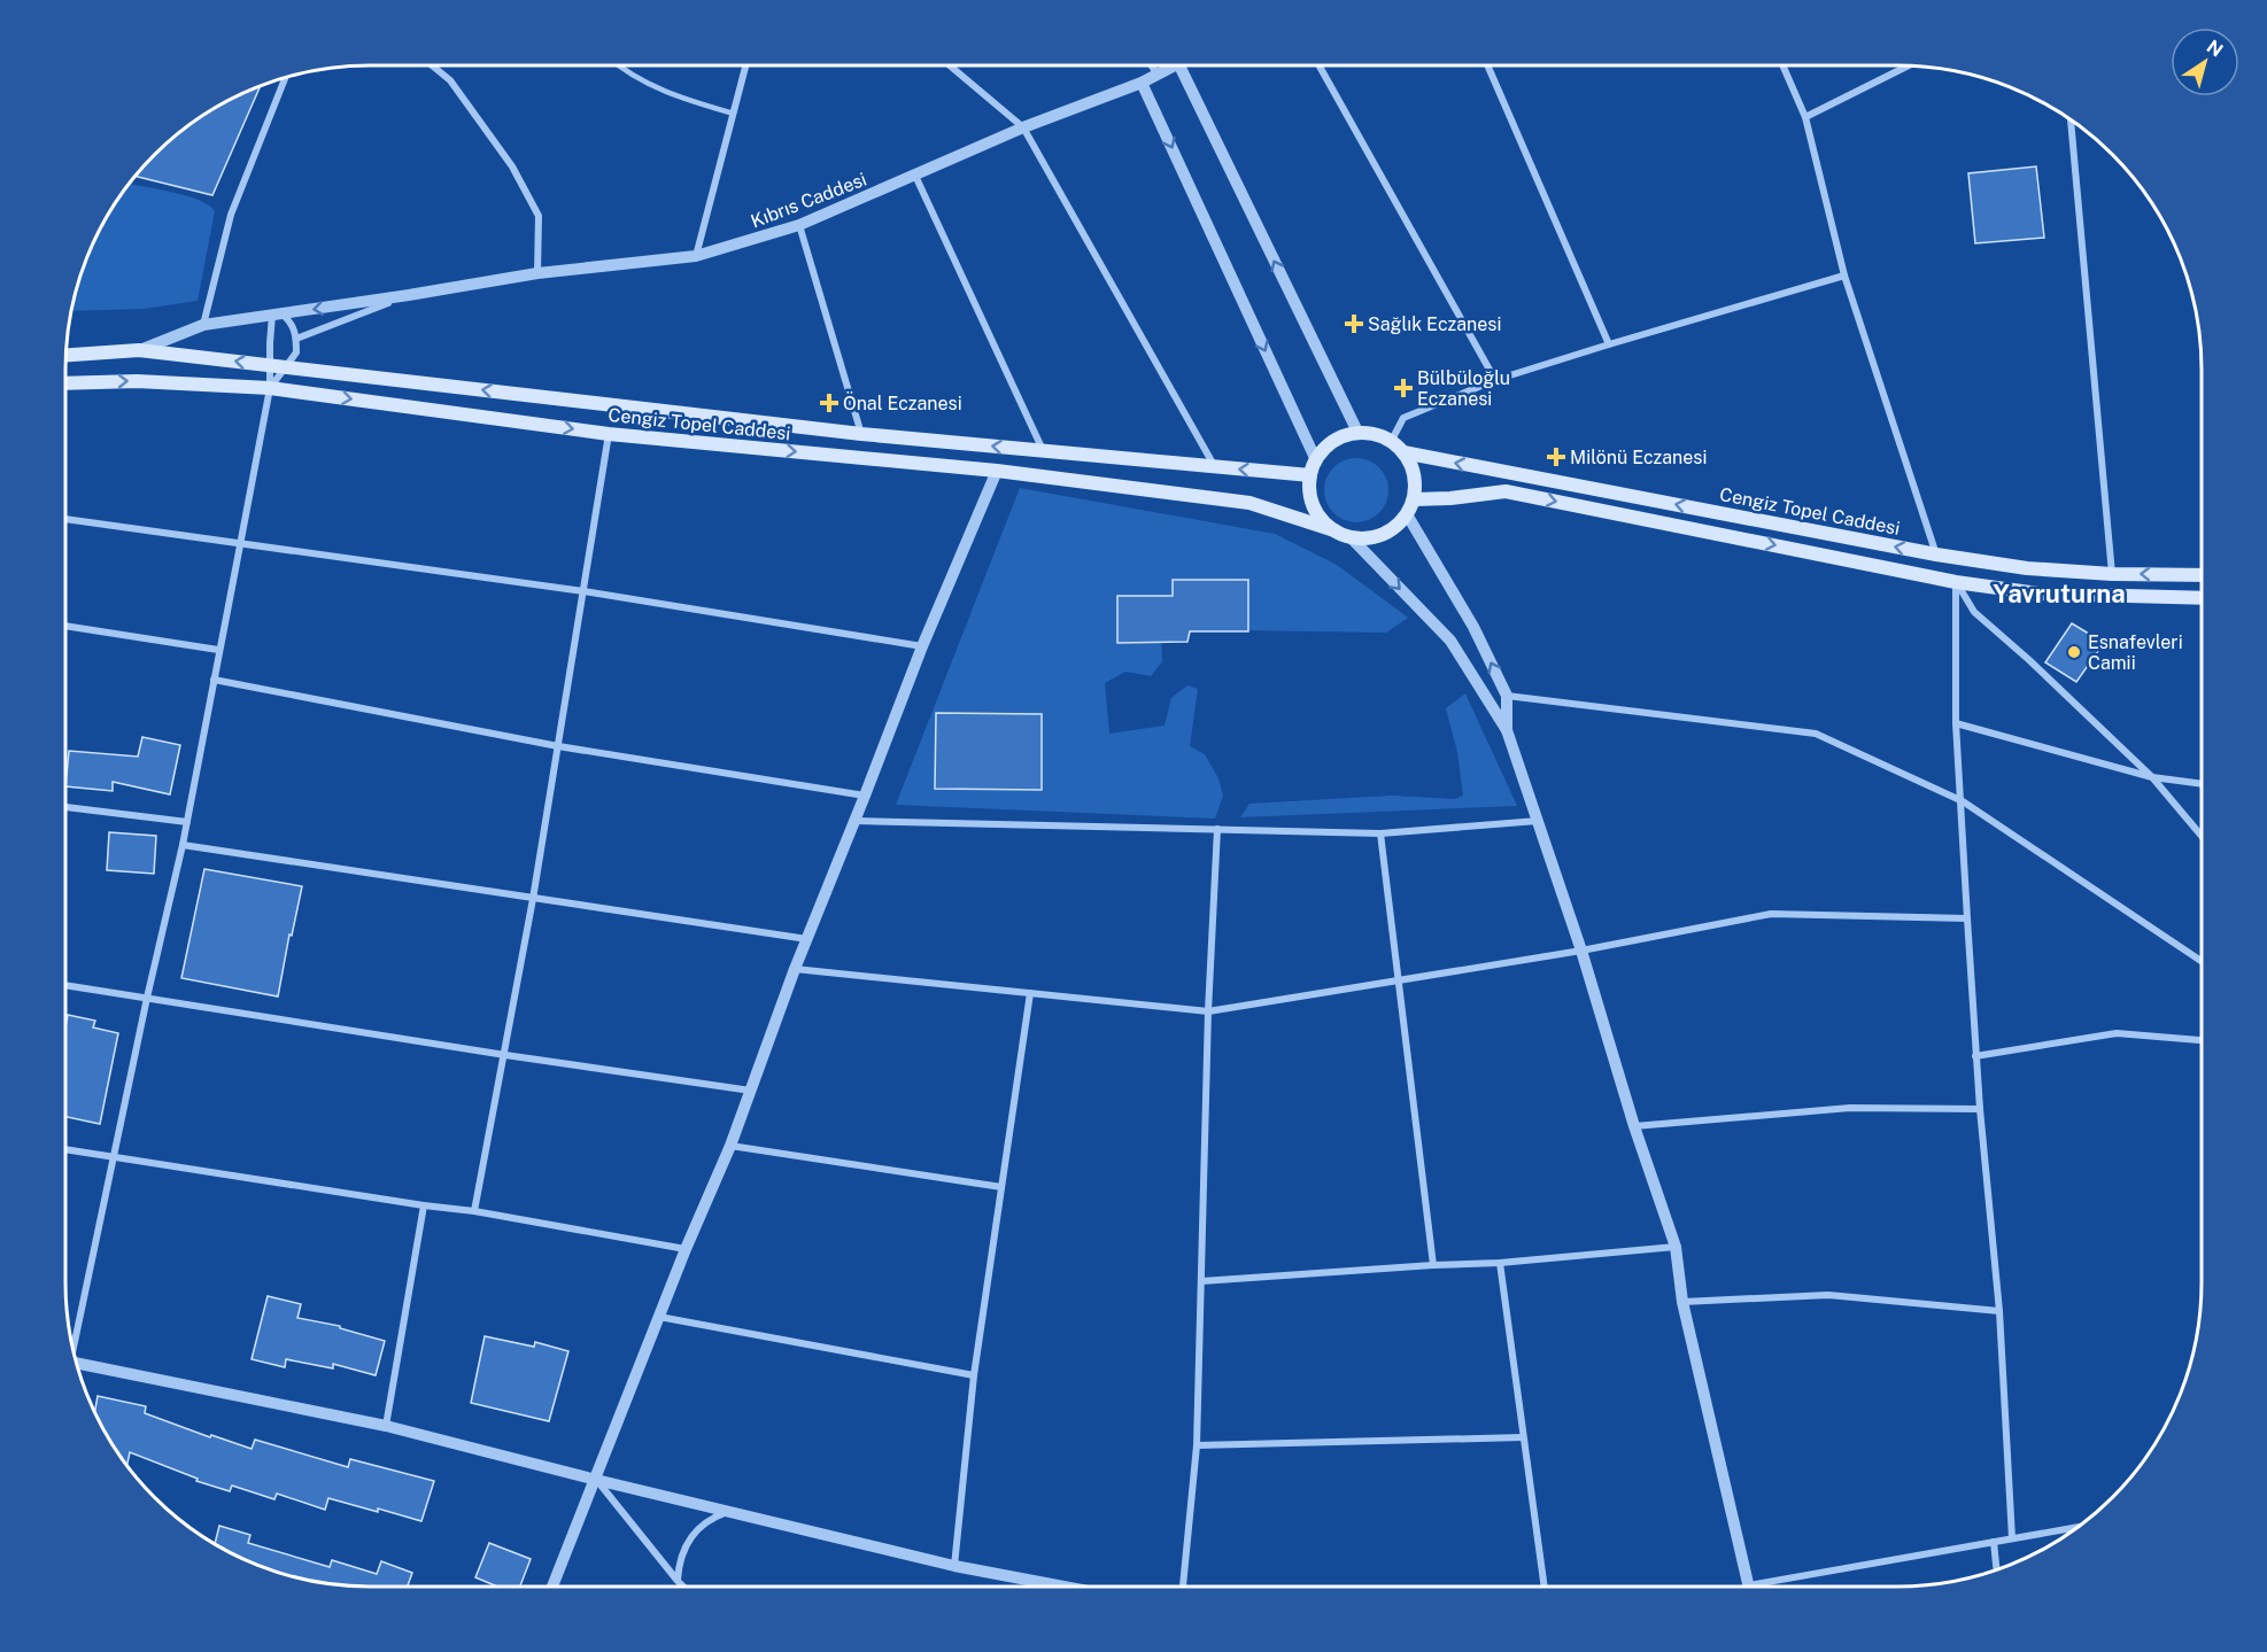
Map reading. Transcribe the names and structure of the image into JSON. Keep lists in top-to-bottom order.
{
  "streets": {
    "main road": ["Cengiz Topel Caddesi"],
    "street": ["Kıbrıs Caddesi"]
  },
  "crossings": [
    ["Kıbrıs Caddesi", "Cengiz Topel Caddesi"]
  ],
  "districts": ["Yavruturna"],
  "places": {
    "health": [
      "Sağlık Eczanesi",
      "Bülbüloğlu Eczanesi",
      "Önal Eczanesi",
      "Milönü Eczanesi"
    ],
    "other": ["Esnafevleri Camii"]
  },
  "north": "top right"
}
